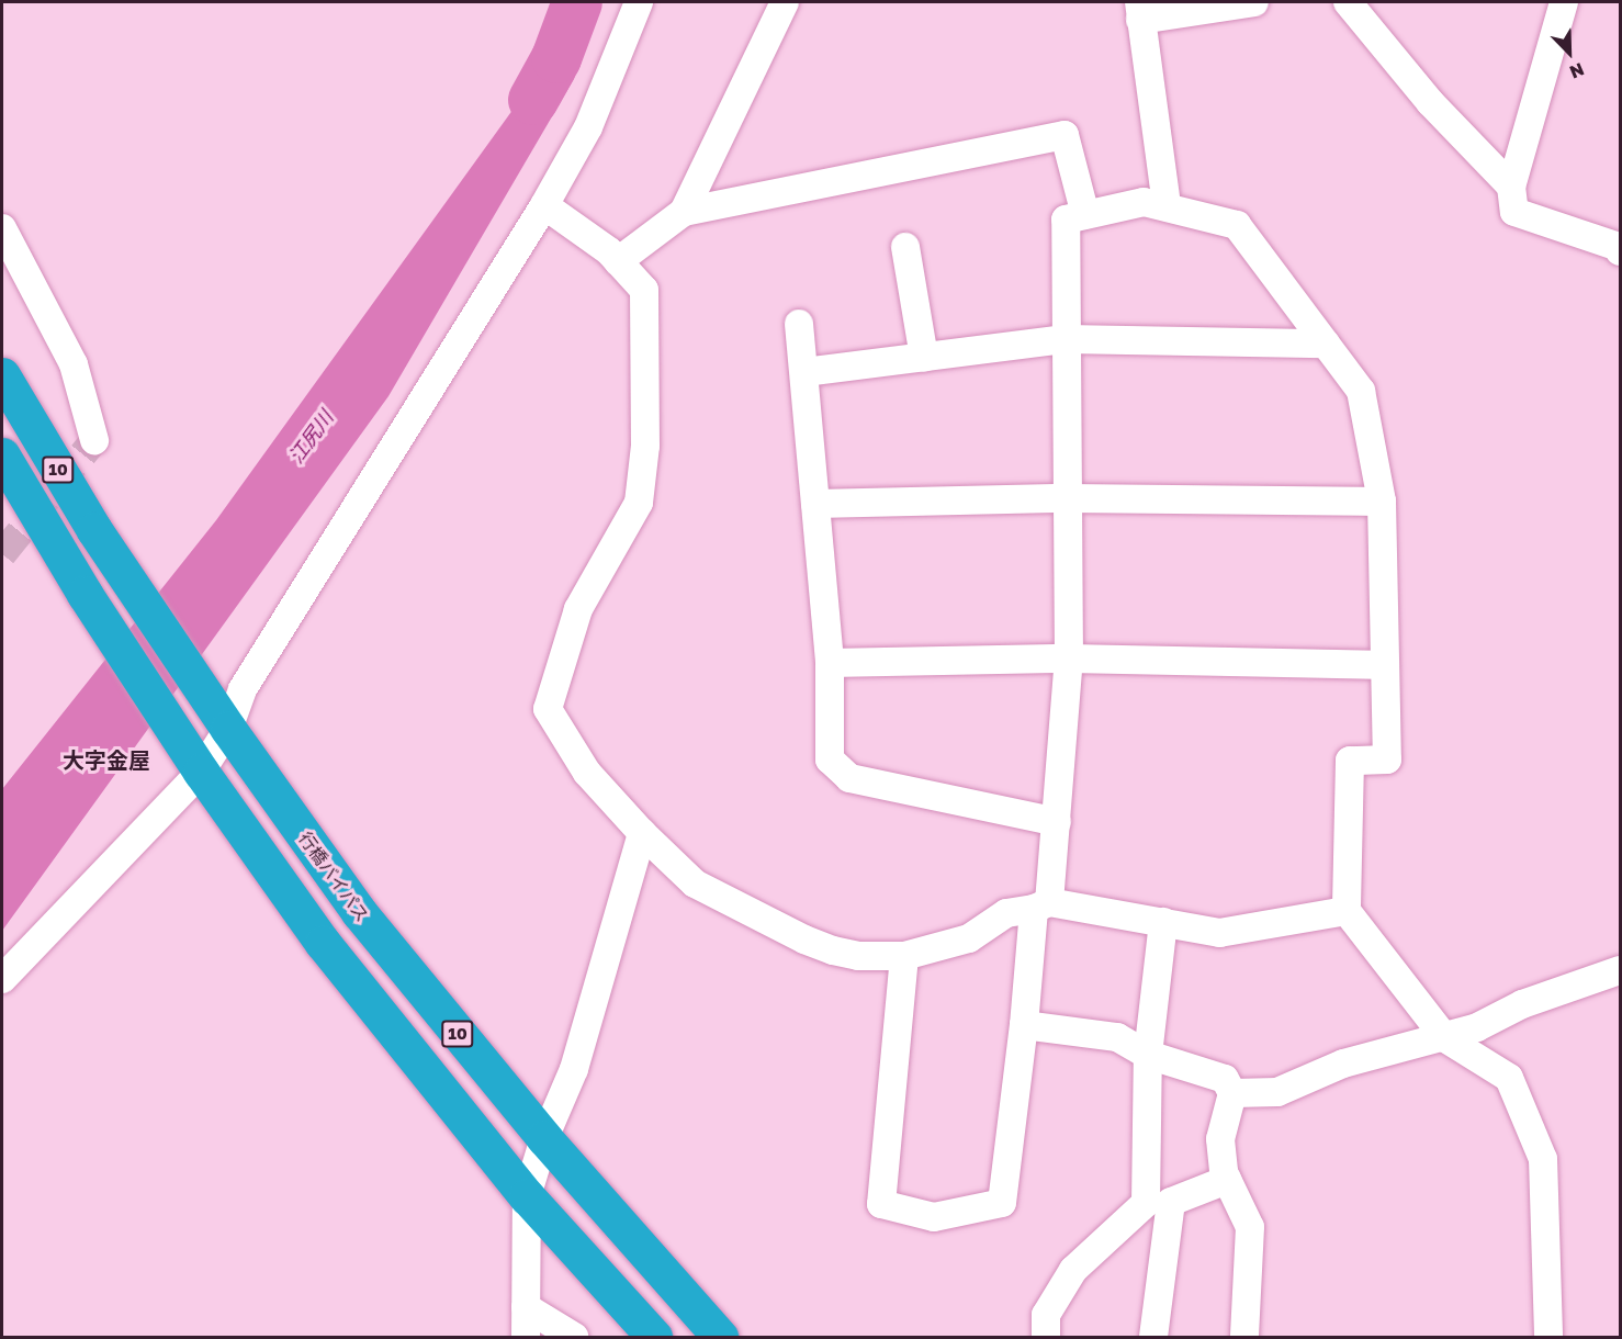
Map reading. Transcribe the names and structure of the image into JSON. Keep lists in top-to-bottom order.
{
  "streets": {
    "highway": ["10", "行橋バイパス"]
  },
  "districts": ["大字金屋"],
  "water": ["江尻川"],
  "north": "bottom right"
}
